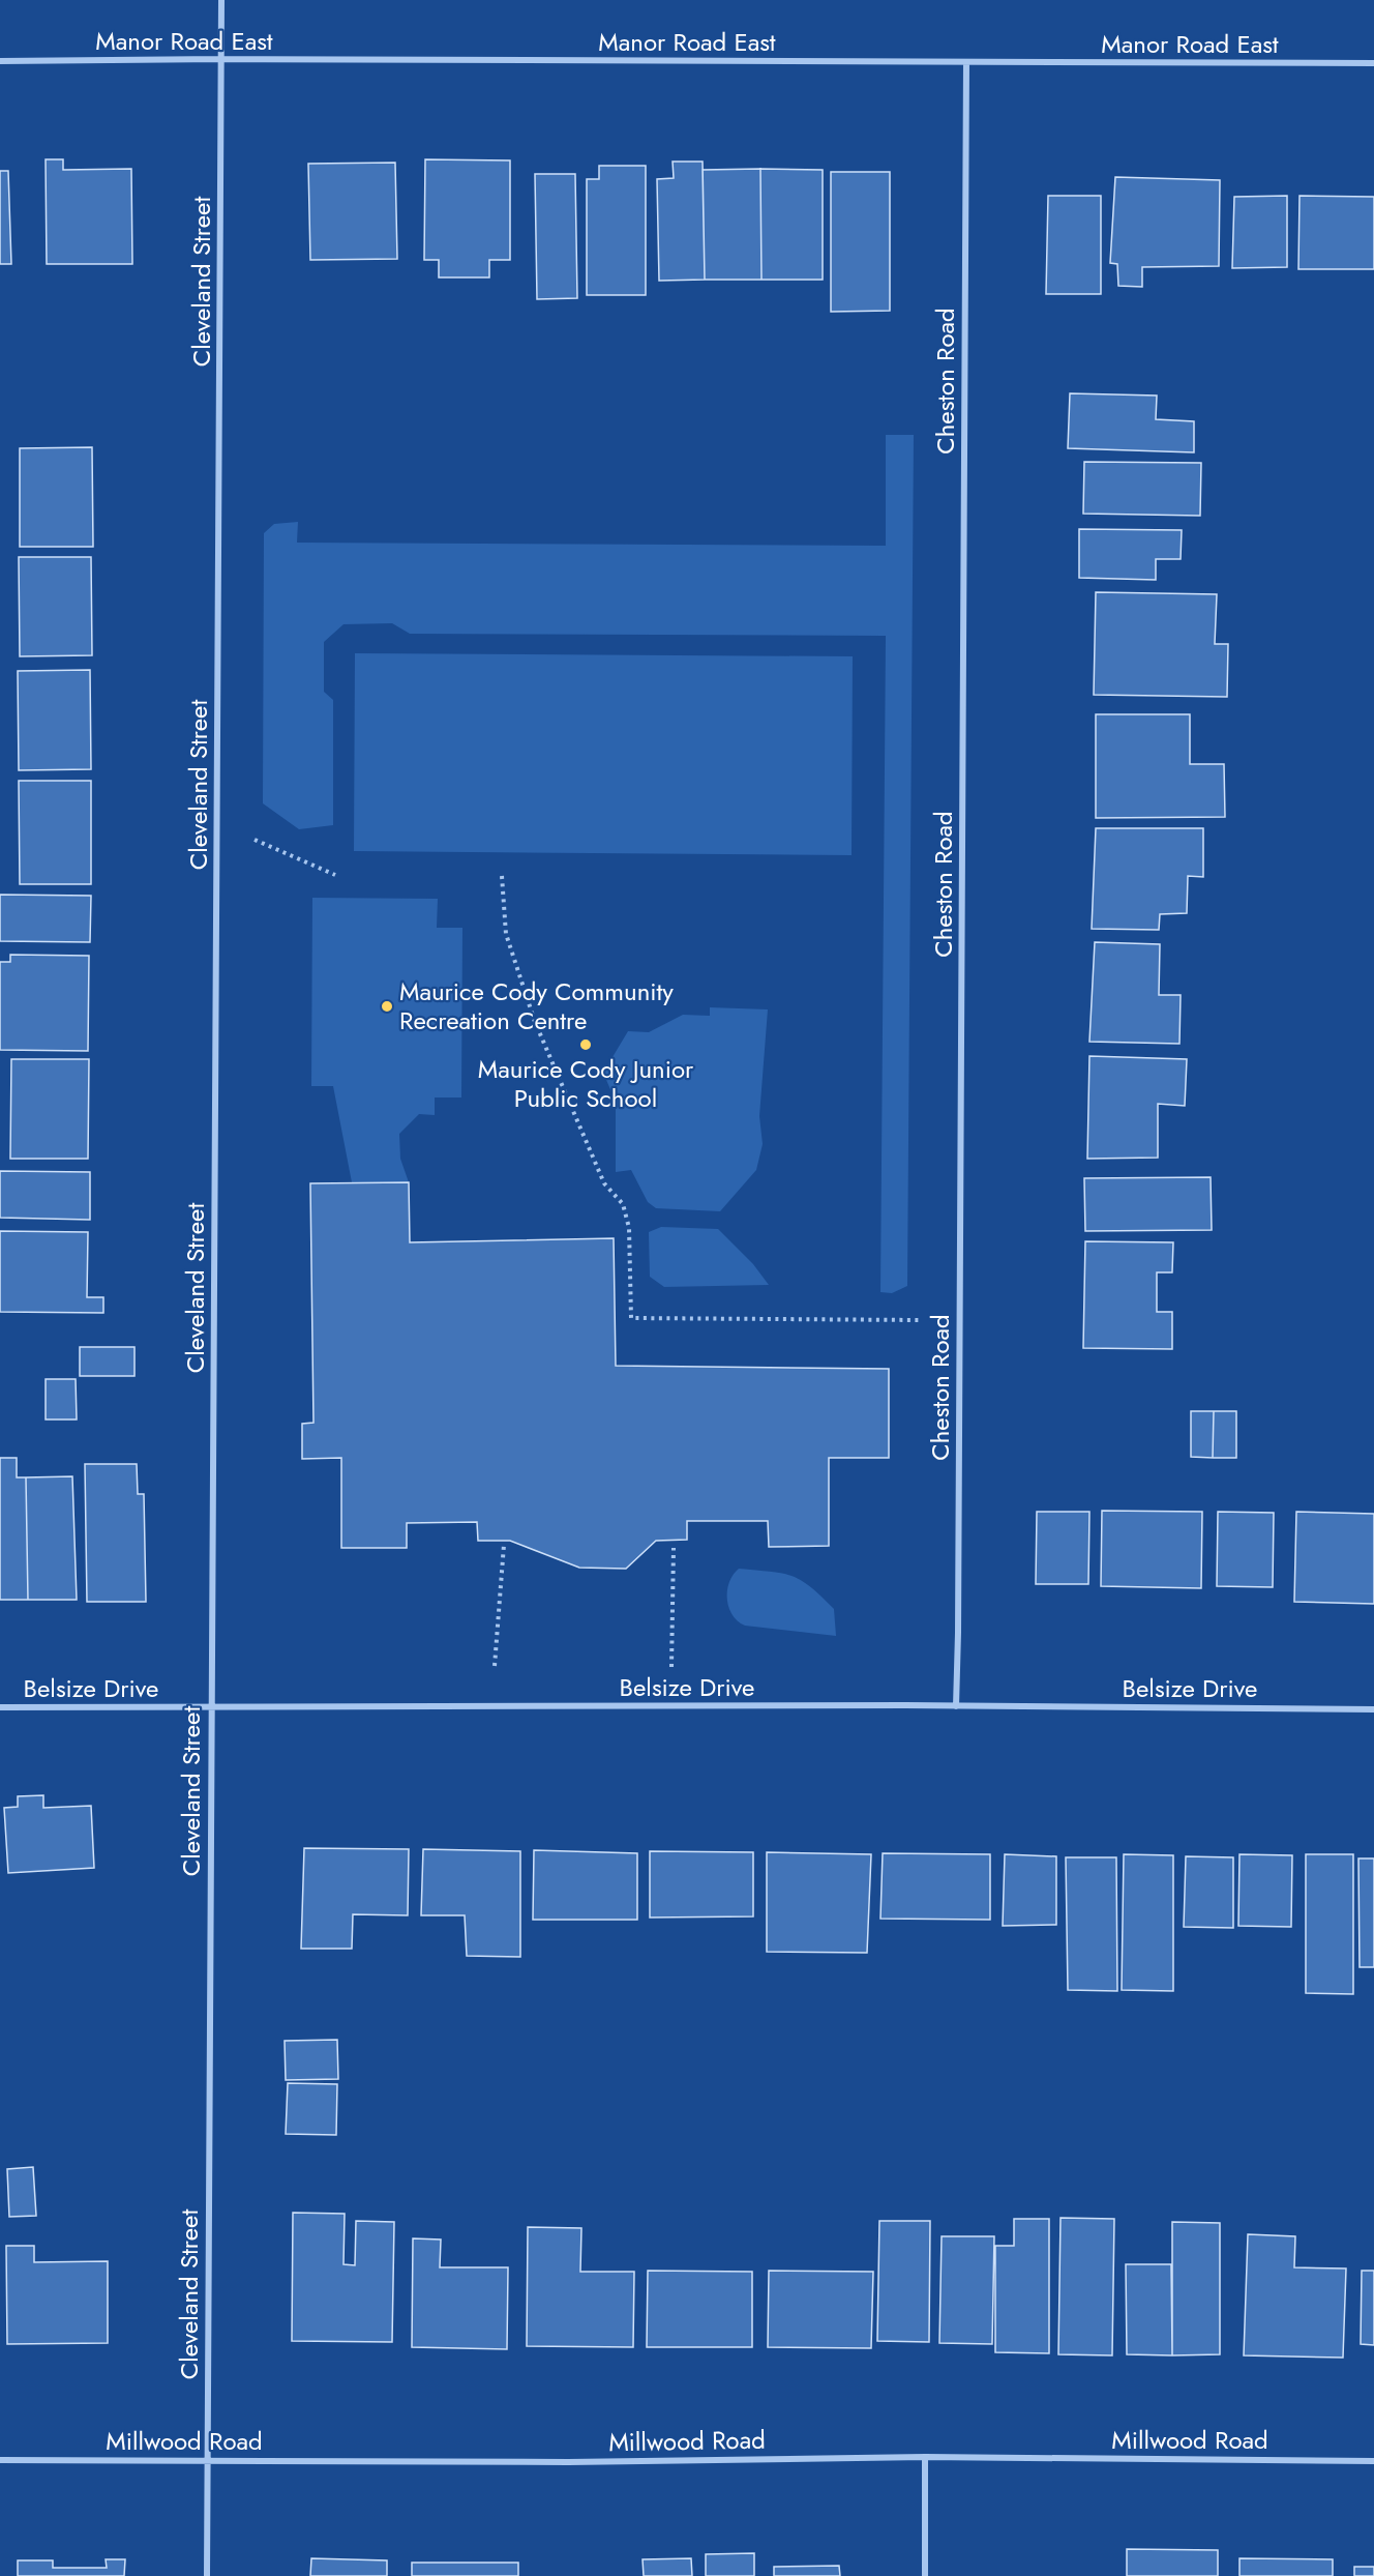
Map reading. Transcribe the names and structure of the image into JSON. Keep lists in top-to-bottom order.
{
  "streets": {
    "street": [
      "Manor Road East",
      "Cleveland Street",
      "Cheston Road",
      "Belsize Drive",
      "Millwood Road"
    ]
  },
  "crossings": [
    ["Manor Road East", "Cleveland Street"],
    ["Manor Road East", "Cheston Road"],
    ["Cleveland Street", "Belsize Drive"],
    ["Cleveland Street", "Millwood Road"],
    ["Cheston Road", "Belsize Drive"]
  ],
  "places": ["Maurice Cody Community Recreation Centre", "Maurice Cody Junior Public School"]
}
